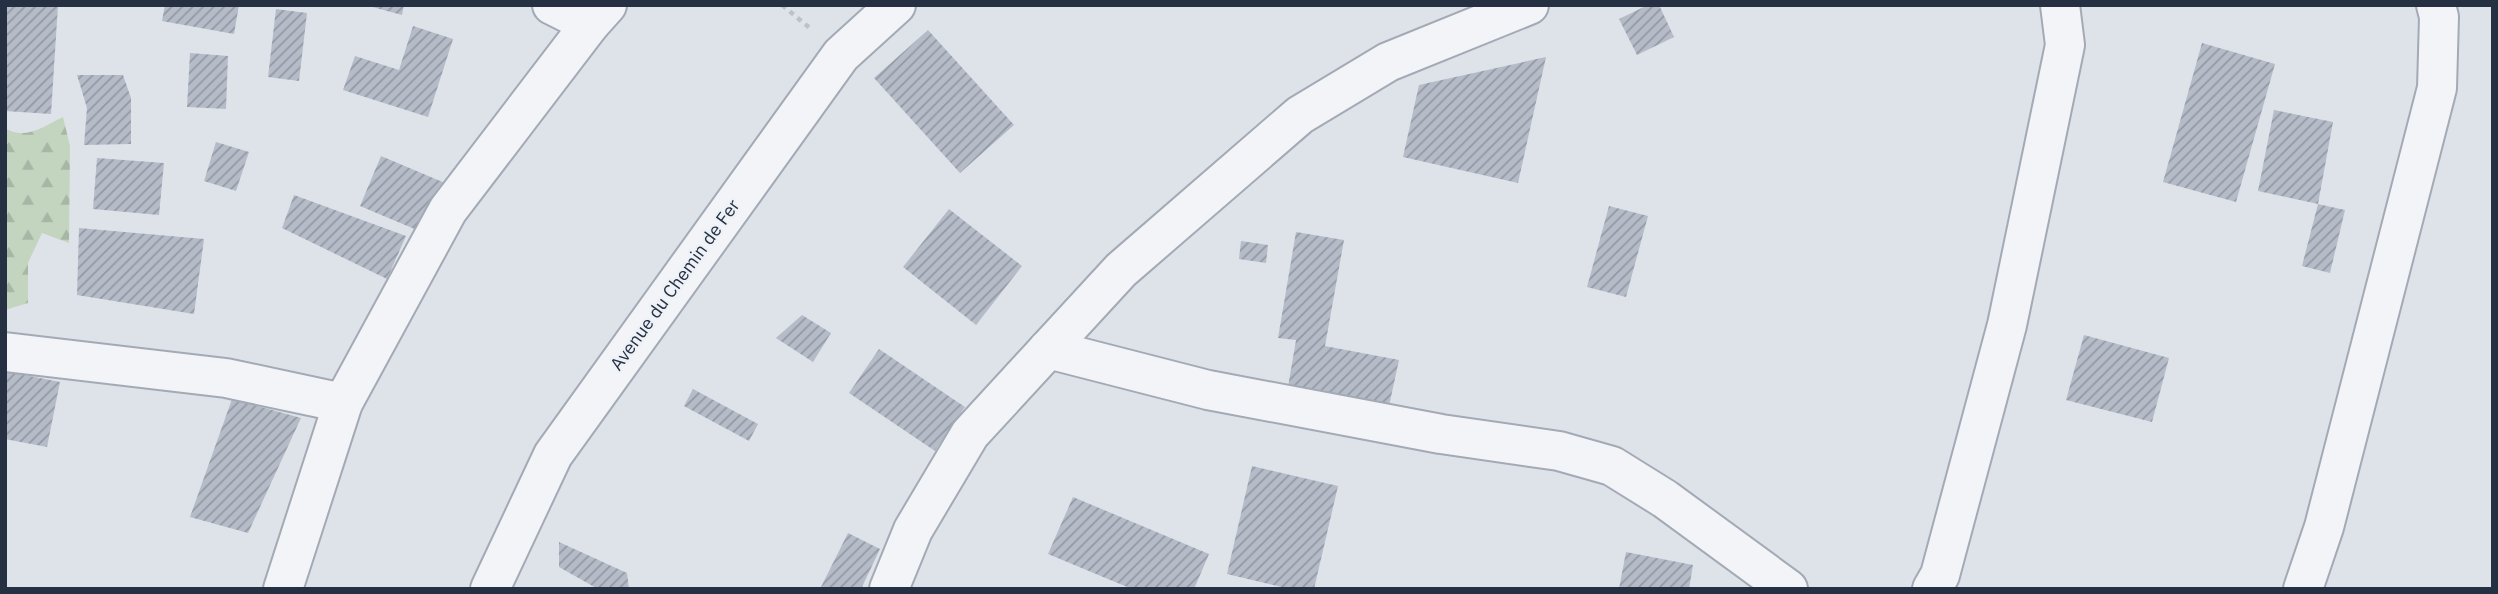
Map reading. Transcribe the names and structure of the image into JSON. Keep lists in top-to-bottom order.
{
  "streets": {
    "street": ["Avenue du Chemin de Fer"]
  }
}
